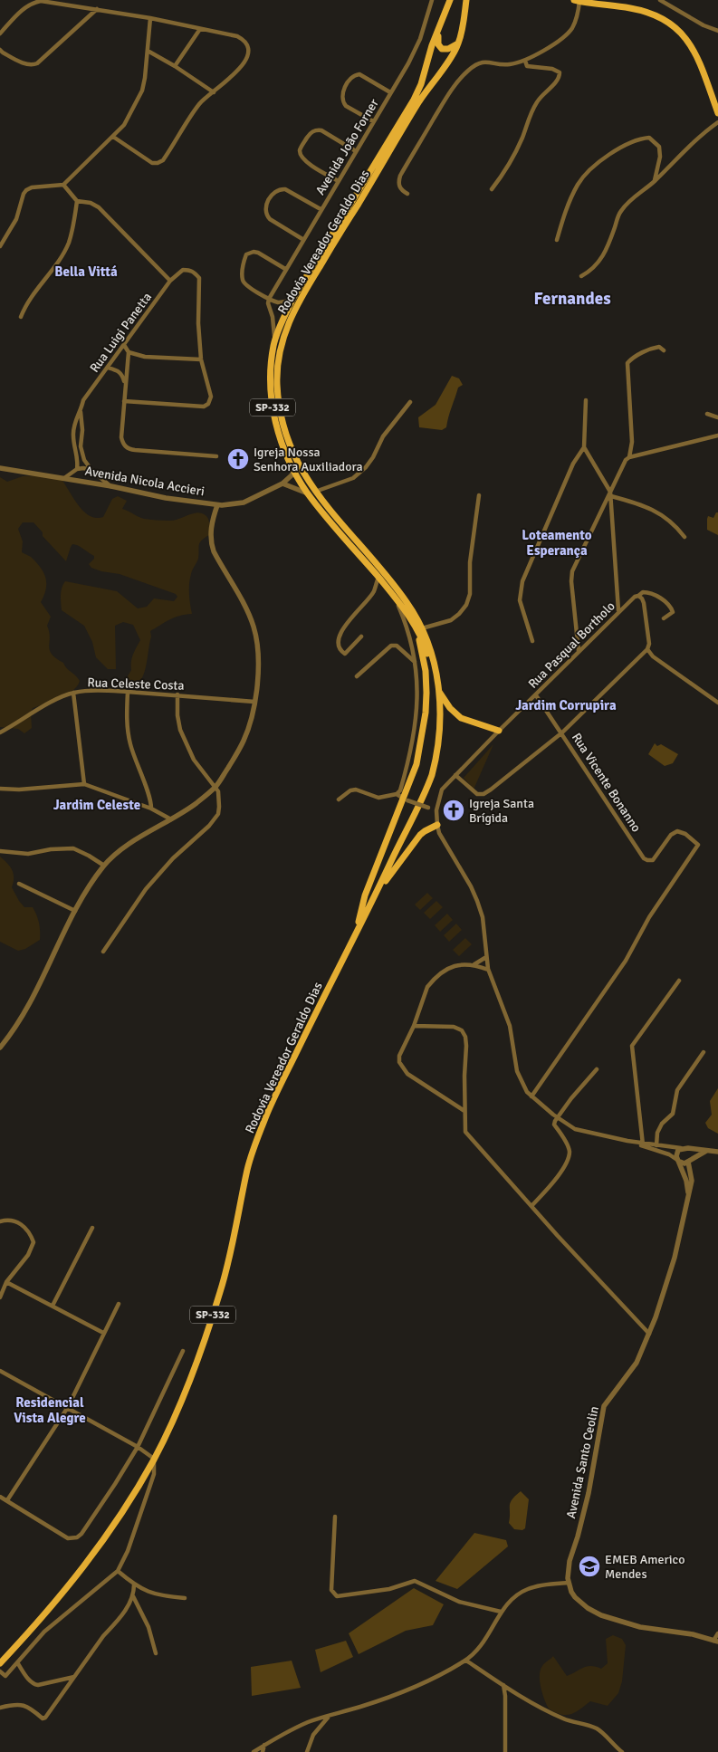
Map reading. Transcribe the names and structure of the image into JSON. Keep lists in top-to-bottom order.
{
  "streets": {
    "main road": ["Rodovia Vereador Geraldo Dias", "SP-332"],
    "street": [
      "Avenida João Forner",
      "Rua Luigi Panetta",
      "Avenida Nicola Accieri",
      "Rua Pasqual Bortholo",
      "Rua Celeste Costa",
      "Rua Vicente Bonanno",
      "Avenida Santo Ceolin"
    ]
  },
  "crossings": [
    ["Rodovia Vereador Geraldo Dias", "Avenida Nicola Accieri"],
    ["Rua Luigi Panetta", "Avenida Nicola Accieri"],
    ["Rua Pasqual Bortholo", "Rua Vicente Bonanno"]
  ],
  "districts": [
    "Bella Vittá",
    "Fernandes",
    "Loteamento Esperança",
    "Jardim Corrupira",
    "Jardim Celeste",
    "Residencial Vista Alegre"
  ],
  "places": {
    "church": ["Igreja Nossa Senhora Auxiliadora", "Igreja Santa Brígida"],
    "school or university": ["EMEB Americo Mendes"]
  }
}
